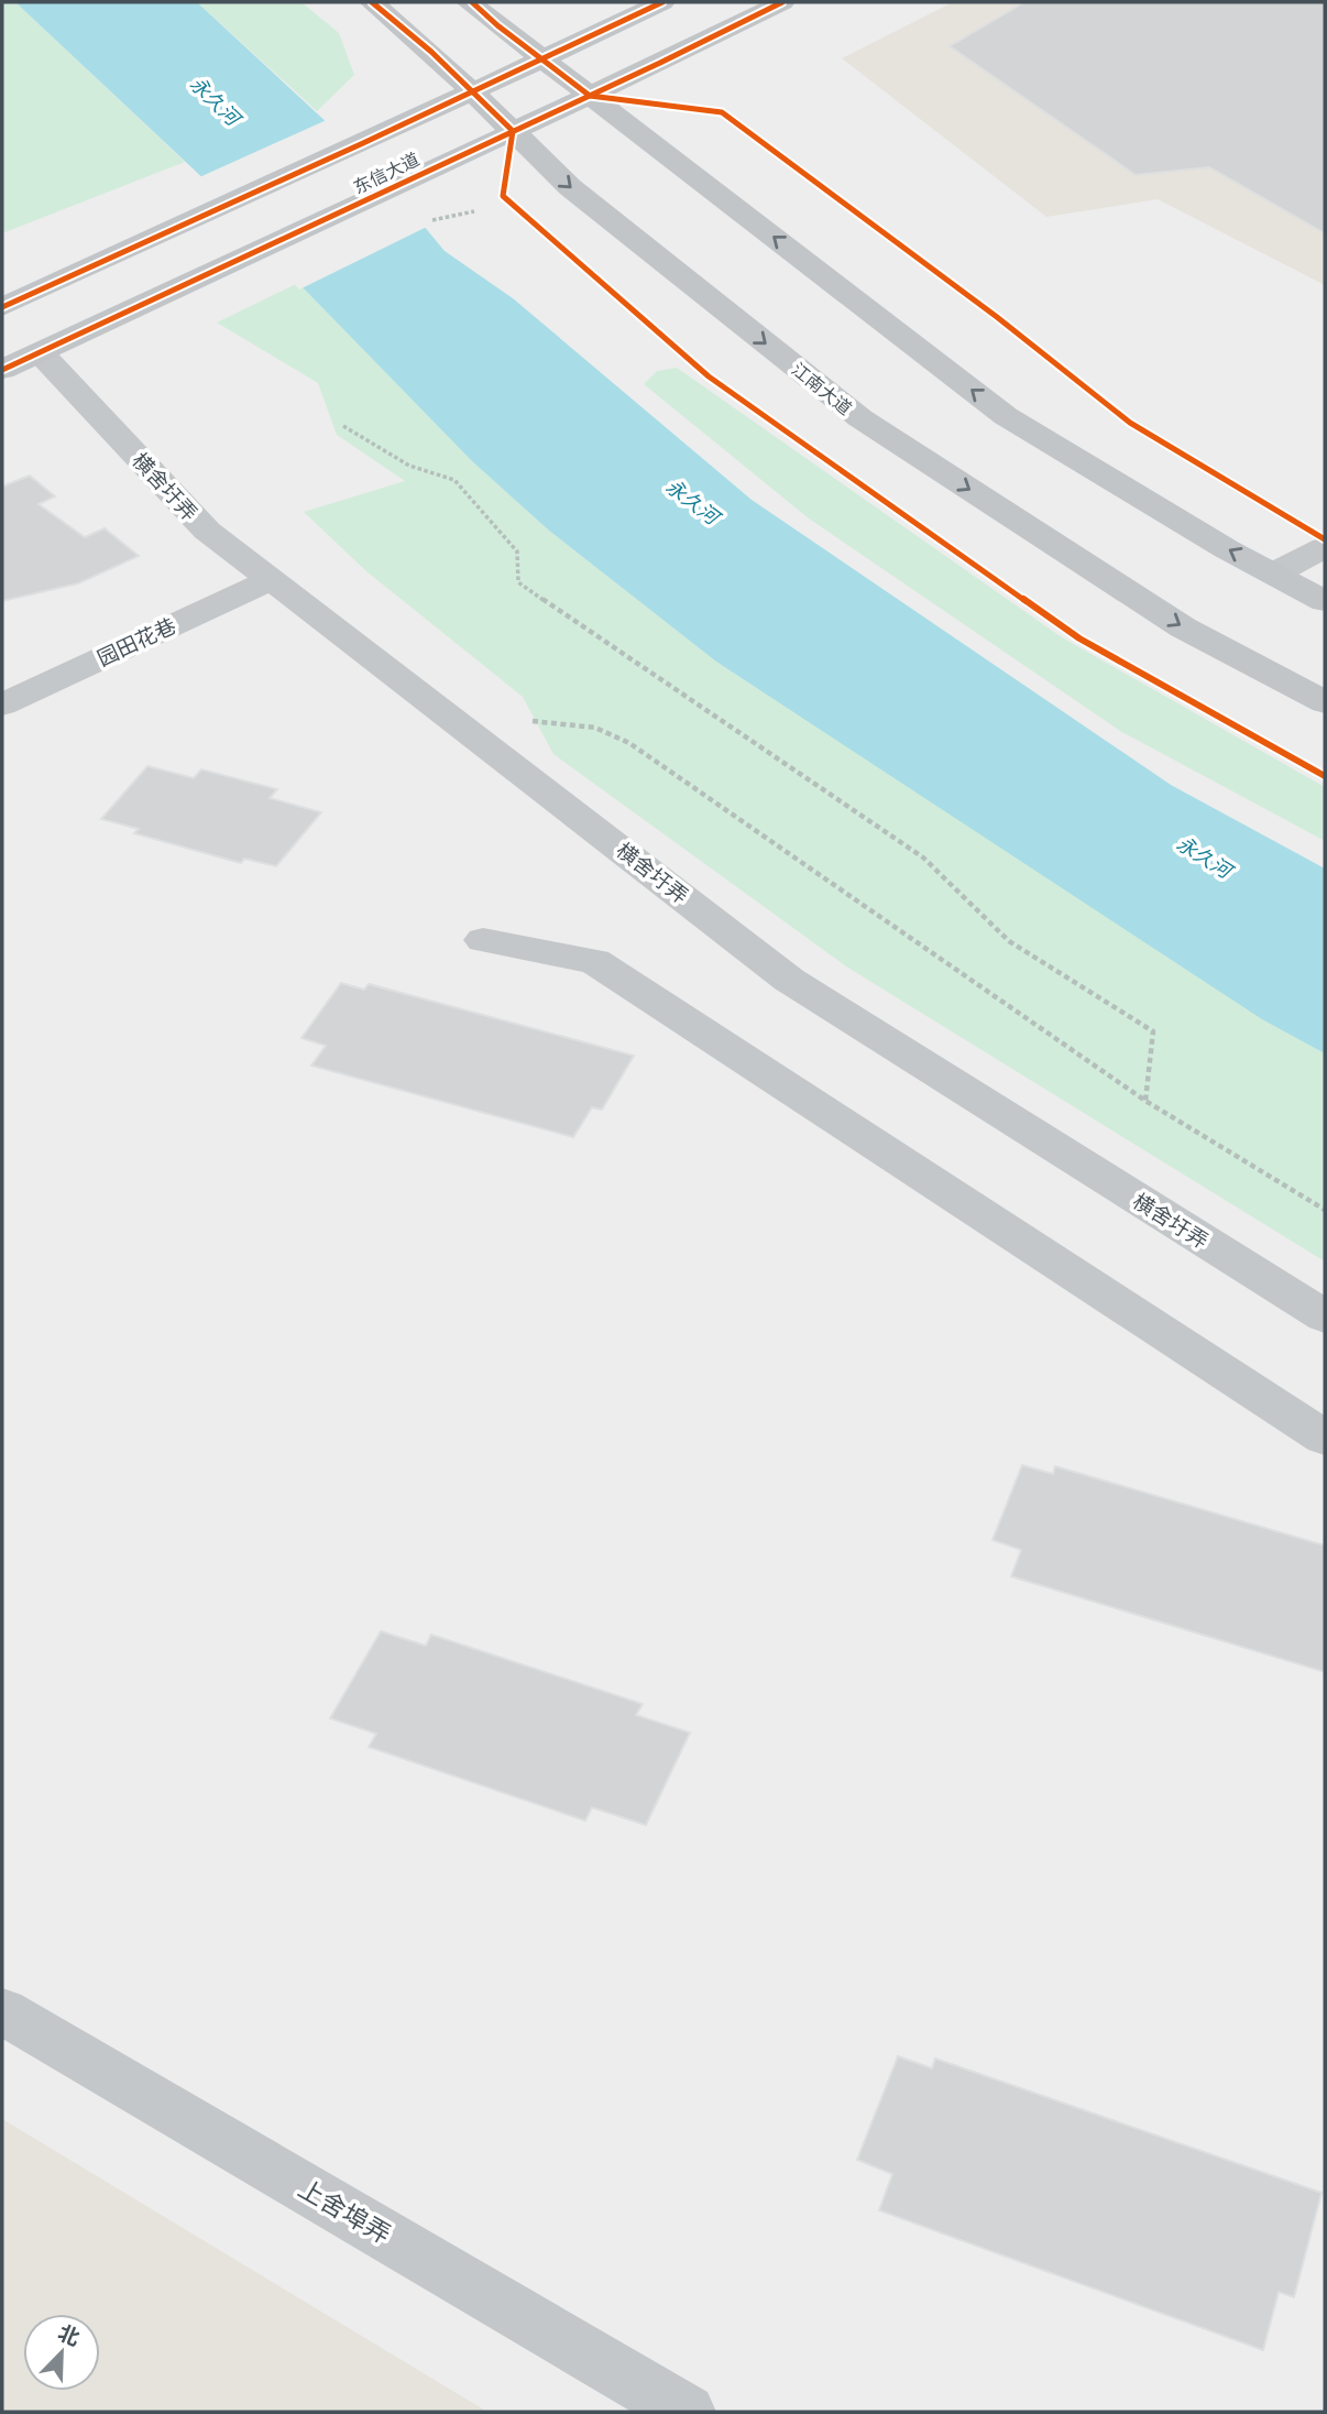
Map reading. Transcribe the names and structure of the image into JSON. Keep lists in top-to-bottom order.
{
  "streets": {
    "main road": ["东信大道", "江南大道"],
    "street": ["横舍圩弄", "园田花巷", "上舍埠弄"]
  },
  "crossings": [
    ["东信大道", "江南大道"],
    ["东信大道", "横舍圩弄"],
    ["横舍圩弄", "园田花巷"]
  ],
  "water": ["永久河"],
  "north": "top right"
}
